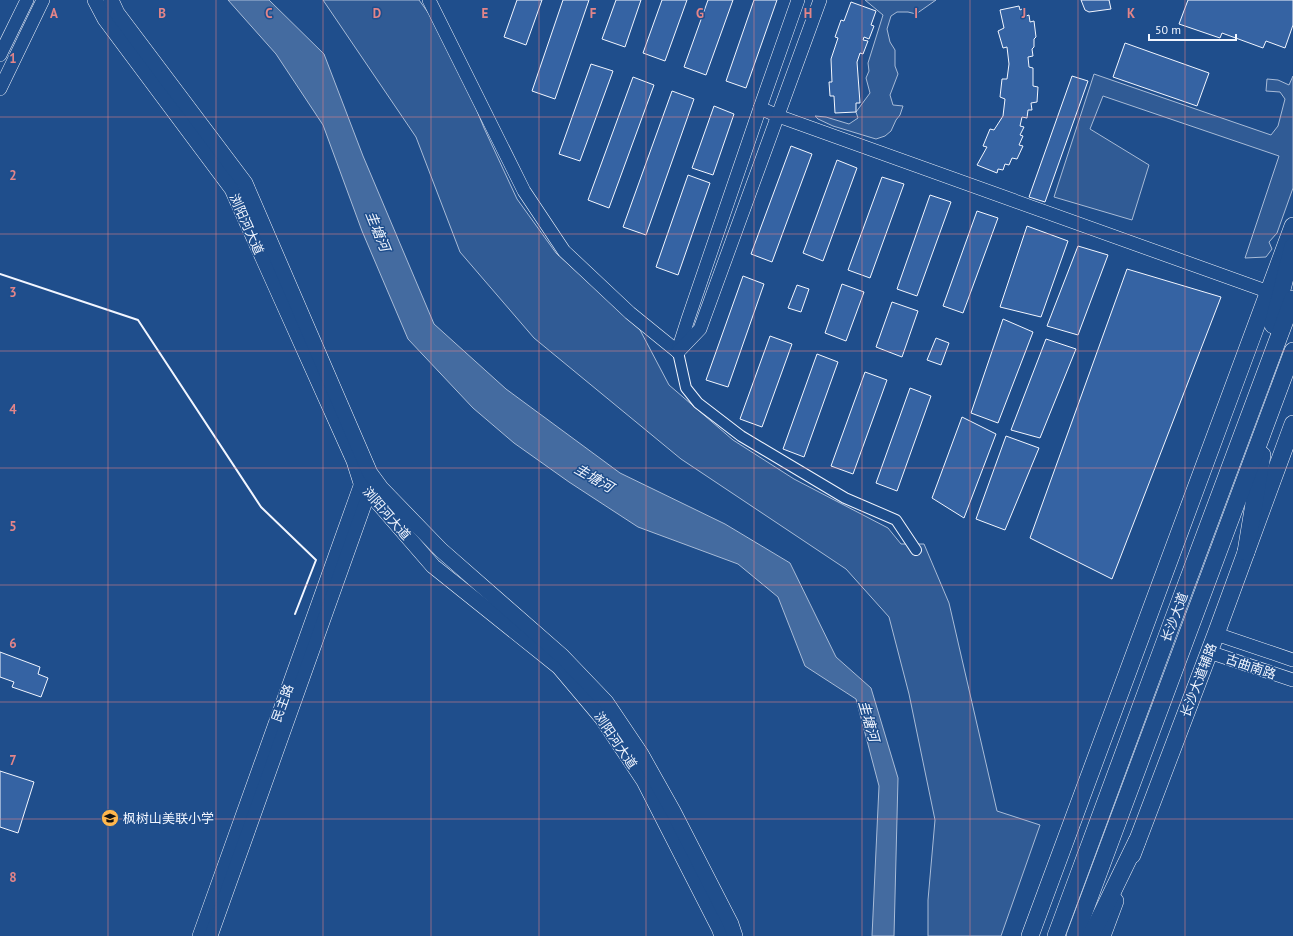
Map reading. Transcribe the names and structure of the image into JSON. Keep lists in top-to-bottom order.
{
  "streets": {
    "main road": ["浏阳河大道", "长沙大道", "长沙大道辅路"],
    "street": ["古曲南路", "民主路"]
  },
  "crossings": [
    ["浏阳河大道", "民主路"],
    ["古曲南路", "长沙大道辅路"]
  ],
  "water": ["圭塘河"],
  "places": {
    "school or university": ["枫树山美联小学"]
  },
  "scale_bar": "50 m",
  "grid": {
    "columns": [
      "A",
      "B",
      "C",
      "D",
      "E",
      "F",
      "G",
      "H",
      "I",
      "J",
      "K"
    ],
    "rows": [
      "1",
      "2",
      "3",
      "4",
      "5",
      "6",
      "7",
      "8"
    ]
  }
}
